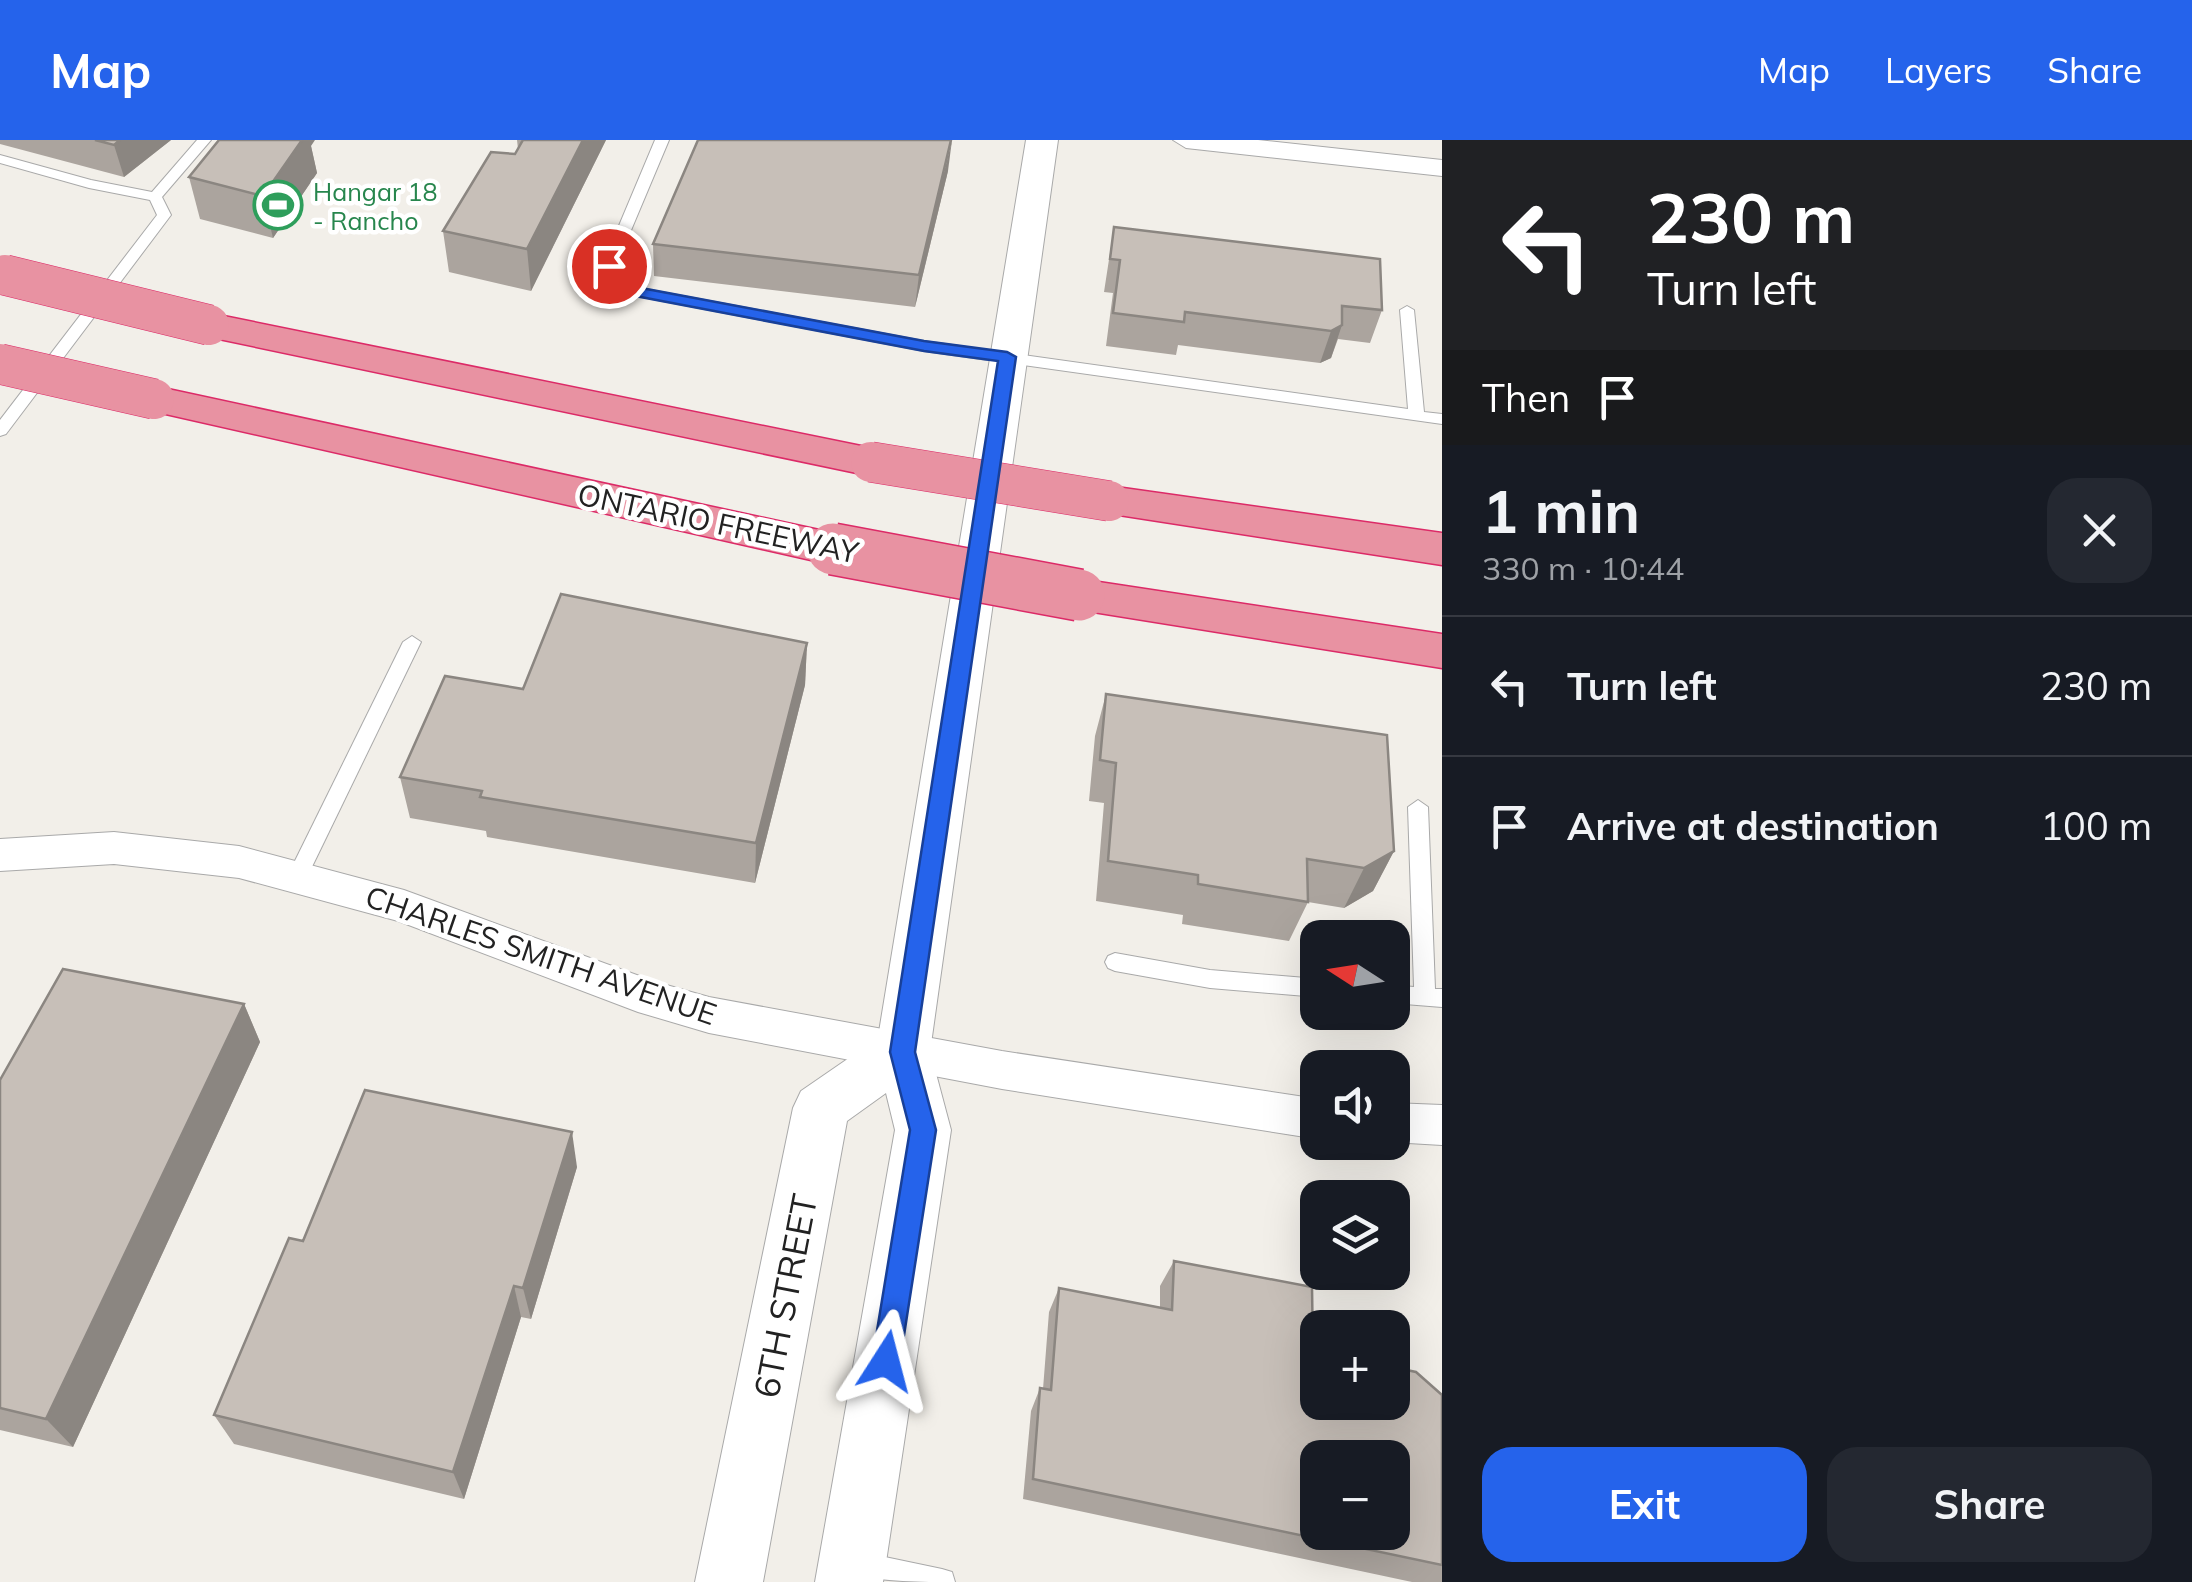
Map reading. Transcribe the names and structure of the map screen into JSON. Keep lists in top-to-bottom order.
{
  "streets": {
    "highway": ["ONTARIO FREEWAY"],
    "street": ["CHARLES SMITH AVENUE", "6TH STREET"]
  },
  "crossings": [
    ["CHARLES SMITH AVENUE", "6TH STREET"]
  ],
  "places": {
    "sports": ["Hangar 18 - Rancho"]
  },
  "north": "left",
  "page": {
    "header": "Map",
    "nav": ["Map", "Layers", "Share"],
    "turn": ["230 m", "Turn left"],
    "then": "Then",
    "heading": ["1 min", "330 m · 10:44"],
    "list": [
      {
        "name": "Turn left",
        "value": "230 m"
      },
      {
        "name": "Arrive at destination",
        "value": "100 m"
      }
    ],
    "map_buttons": ["+", "−"],
    "buttons": ["Exit", "Share"]
  }
}
